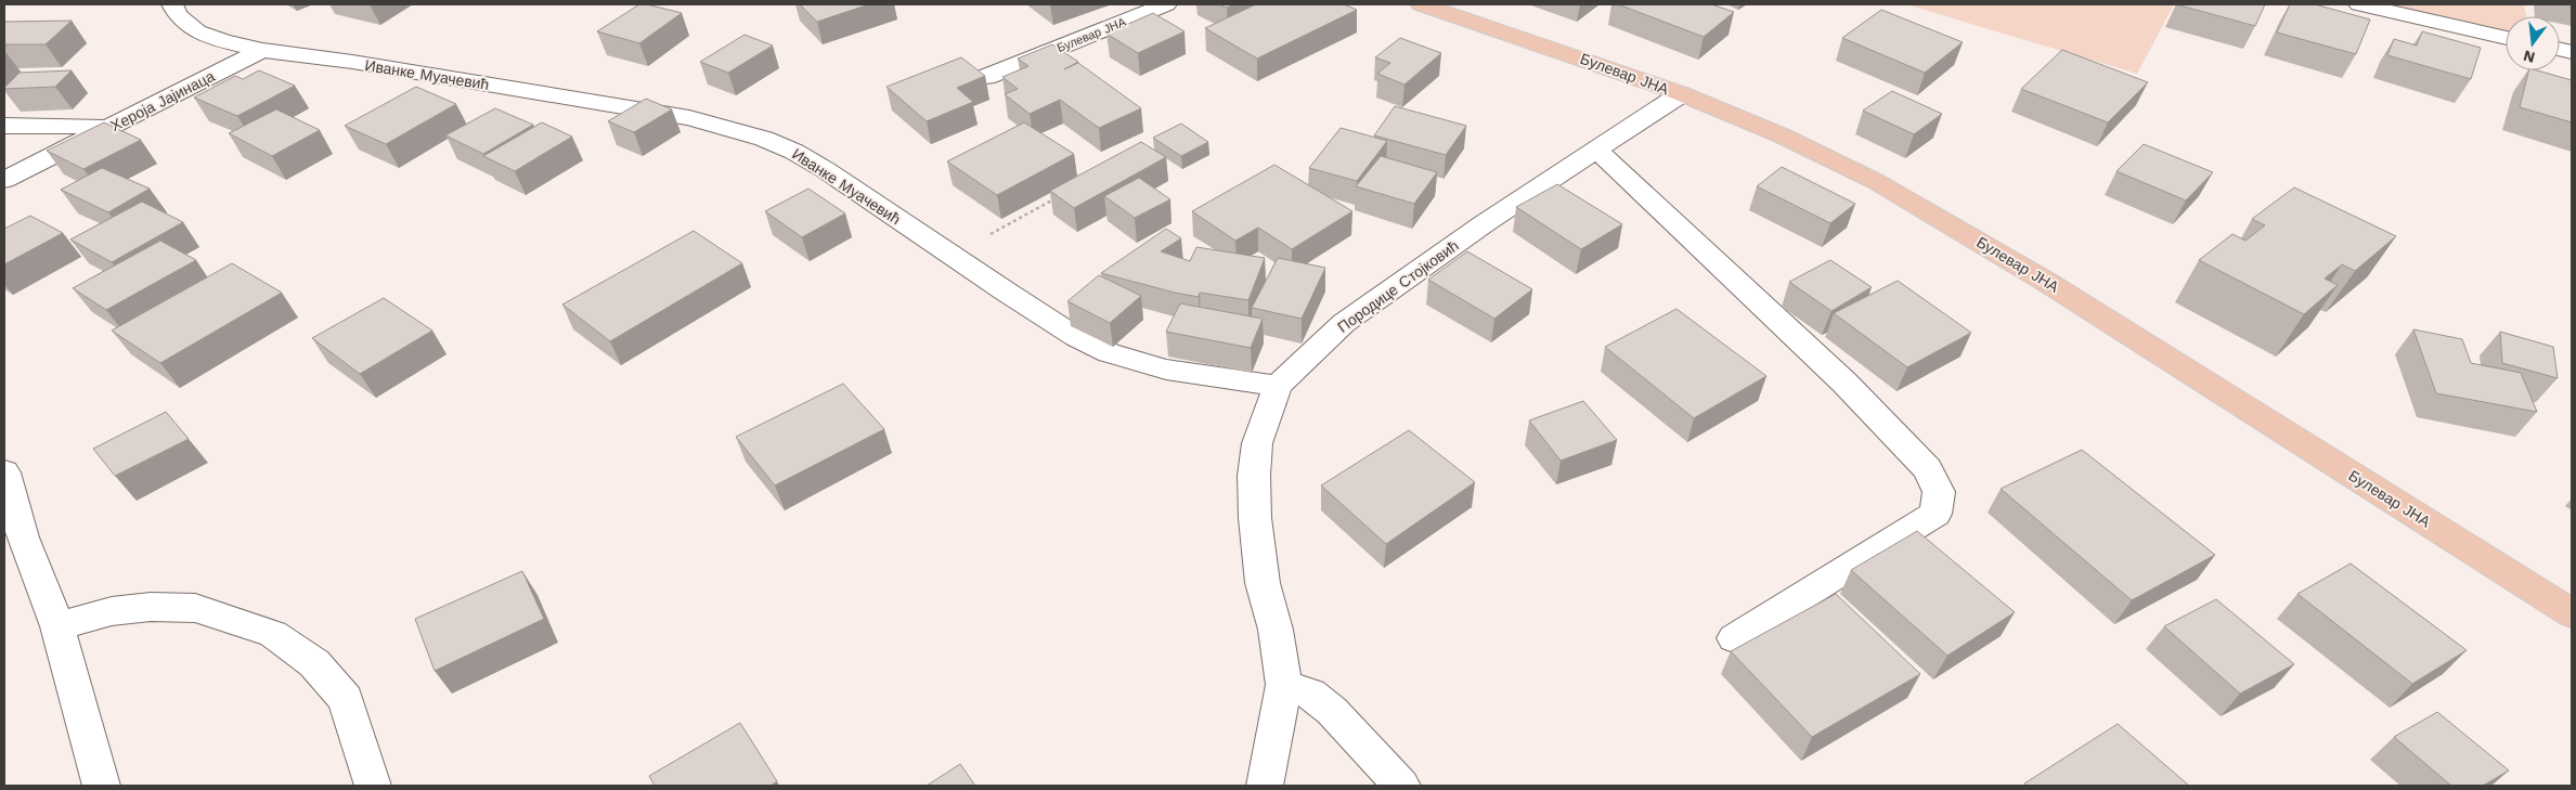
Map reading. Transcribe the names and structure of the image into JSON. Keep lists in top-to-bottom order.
{
  "streets": {
    "main road": ["Булевар ЈНА"],
    "street": ["Иванке Муачевић", "Хероја Јајинаца", "Породице Стојковић"]
  },
  "crossings": [
    ["Булевар ЈНА", "Породице Стојковић"],
    ["Иванке Муачевић", "Хероја Јајинаца"],
    ["Иванке Муачевић", "Породице Стојковић"]
  ],
  "north": "bottom"
}
